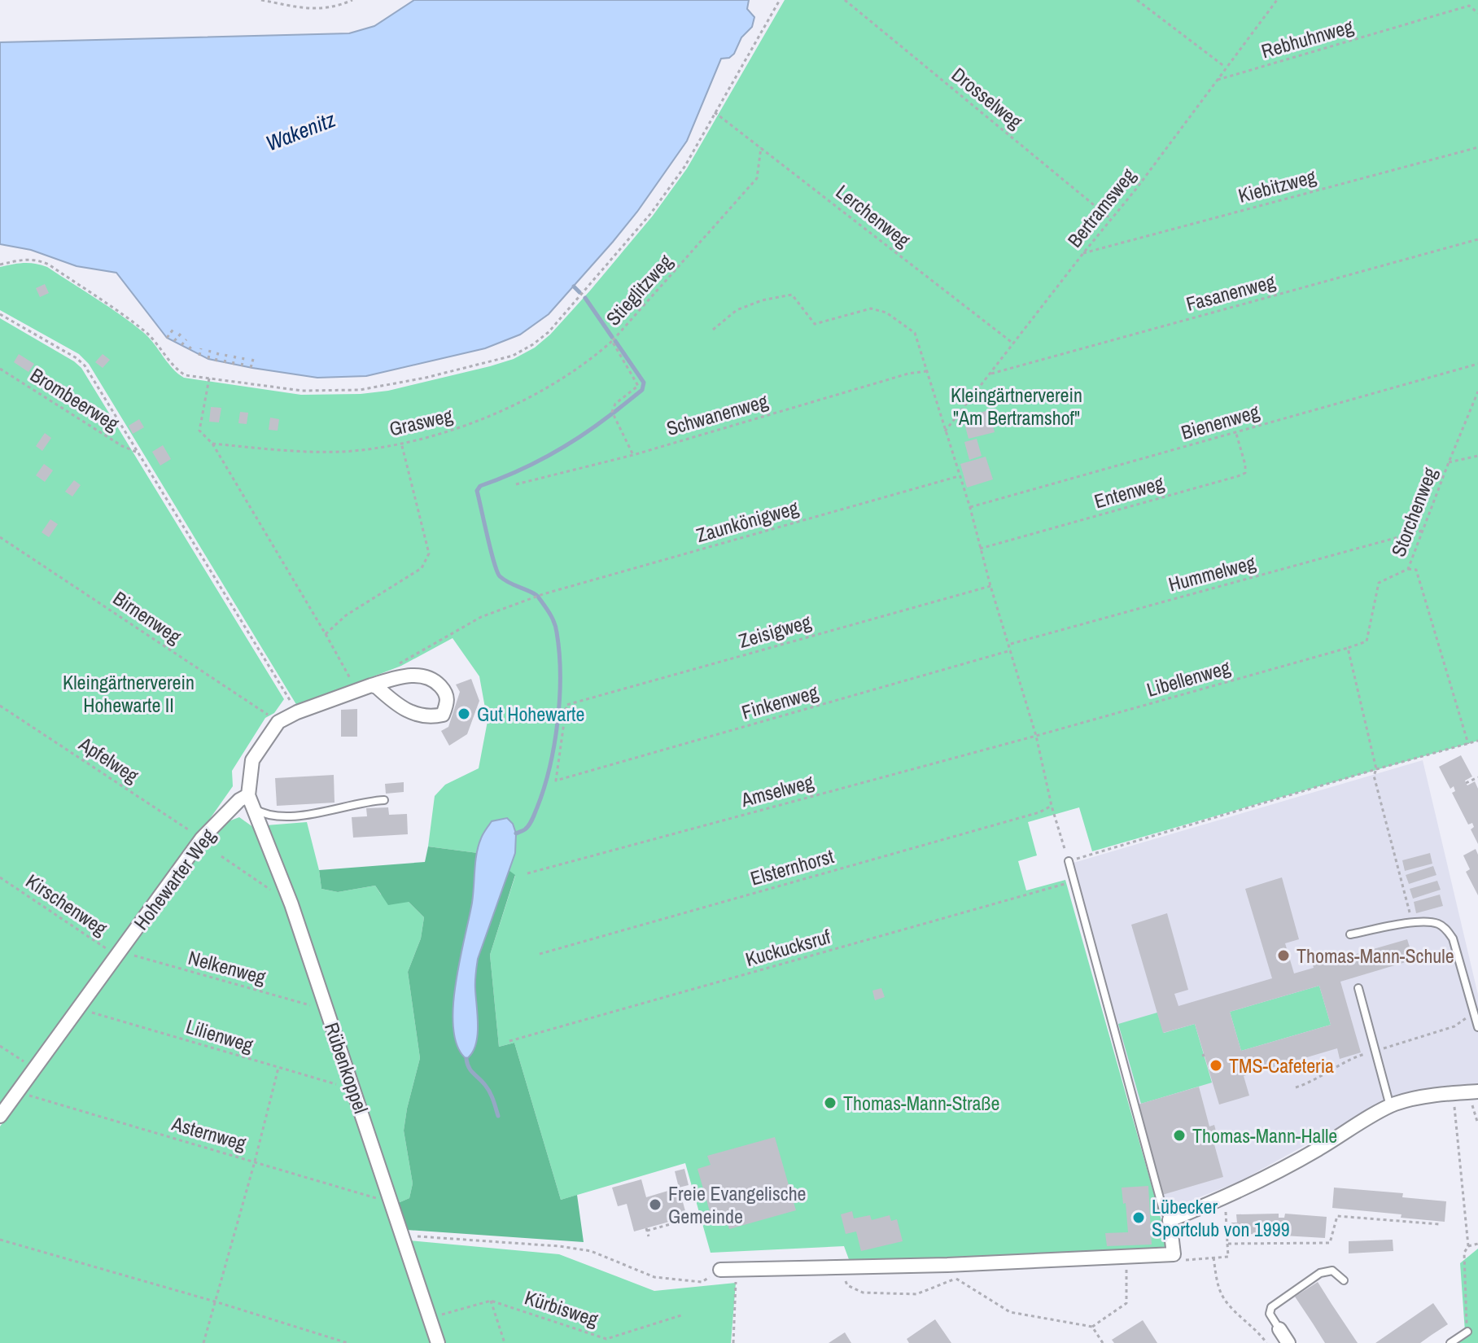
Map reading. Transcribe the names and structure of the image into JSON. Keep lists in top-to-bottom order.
{
  "streets": {
    "street": ["Hohewarter Weg", "Rübenkoppel"],
    "path": [
      "Rebhuhnweg",
      "Drosselweg",
      "Kiebitzweg",
      "Bertramsweg",
      "Lerchenweg",
      "Stieglitzweg",
      "Fasanenweg",
      "Brombeerweg",
      "Schwanenweg",
      "Grasweg",
      "Bienenweg",
      "Entenweg",
      "Storchenweg",
      "Zaunkönigweg",
      "Hummelweg",
      "Birnenweg",
      "Zeisigweg",
      "Libellenweg",
      "Finkenweg",
      "Apfelweg",
      "Amselweg",
      "Elsternhorst",
      "Kirschenweg",
      "Kuckucksruf",
      "Nelkenweg",
      "Lilienweg",
      "Asternweg",
      "Kürbisweg"
    ]
  },
  "crossings": [
    ["Rebhuhnweg", "Bertramsweg"],
    ["Drosselweg", "Bertramsweg"],
    ["Kiebitzweg", "Bertramsweg"],
    ["Bertramsweg", "Lerchenweg"],
    ["Bertramsweg", "Fasanenweg"],
    ["Lerchenweg", "Stieglitzweg"],
    ["Stieglitzweg", "Schwanenweg"],
    ["Stieglitzweg", "Grasweg"],
    ["Bienenweg", "Entenweg"],
    ["Storchenweg", "Hummelweg"],
    ["Storchenweg", "Libellenweg"],
    ["Zeisigweg", "Finkenweg"],
    ["Libellenweg", "Amselweg"],
    ["Apfelweg", "Hohewarter Weg"],
    ["Hohewarter Weg", "Kirschenweg"],
    ["Hohewarter Weg", "Nelkenweg"],
    ["Hohewarter Weg", "Lilienweg"],
    ["Hohewarter Weg", "Rübenkoppel"],
    ["Hohewarter Weg", "Asternweg"],
    ["Kirschenweg", "Nelkenweg"],
    ["Nelkenweg", "Rübenkoppel"],
    ["Lilienweg", "Rübenkoppel"],
    ["Rübenkoppel", "Asternweg"]
  ],
  "water": ["Wakenitz"],
  "parks": ["Kleingärtnerverein \"Am Bertramshof\"", "Kleingärtnerverein Hohewarte II"],
  "places": [
    "Gut Hohewarte",
    "Thomas-Mann-Schule",
    "TMS-Cafeteria",
    "Thomas-Mann-Straße",
    "Thomas-Mann-Halle",
    "Freie Evangelische Gemeinde",
    "Lübecker Sportclub von 1999"
  ]
}
